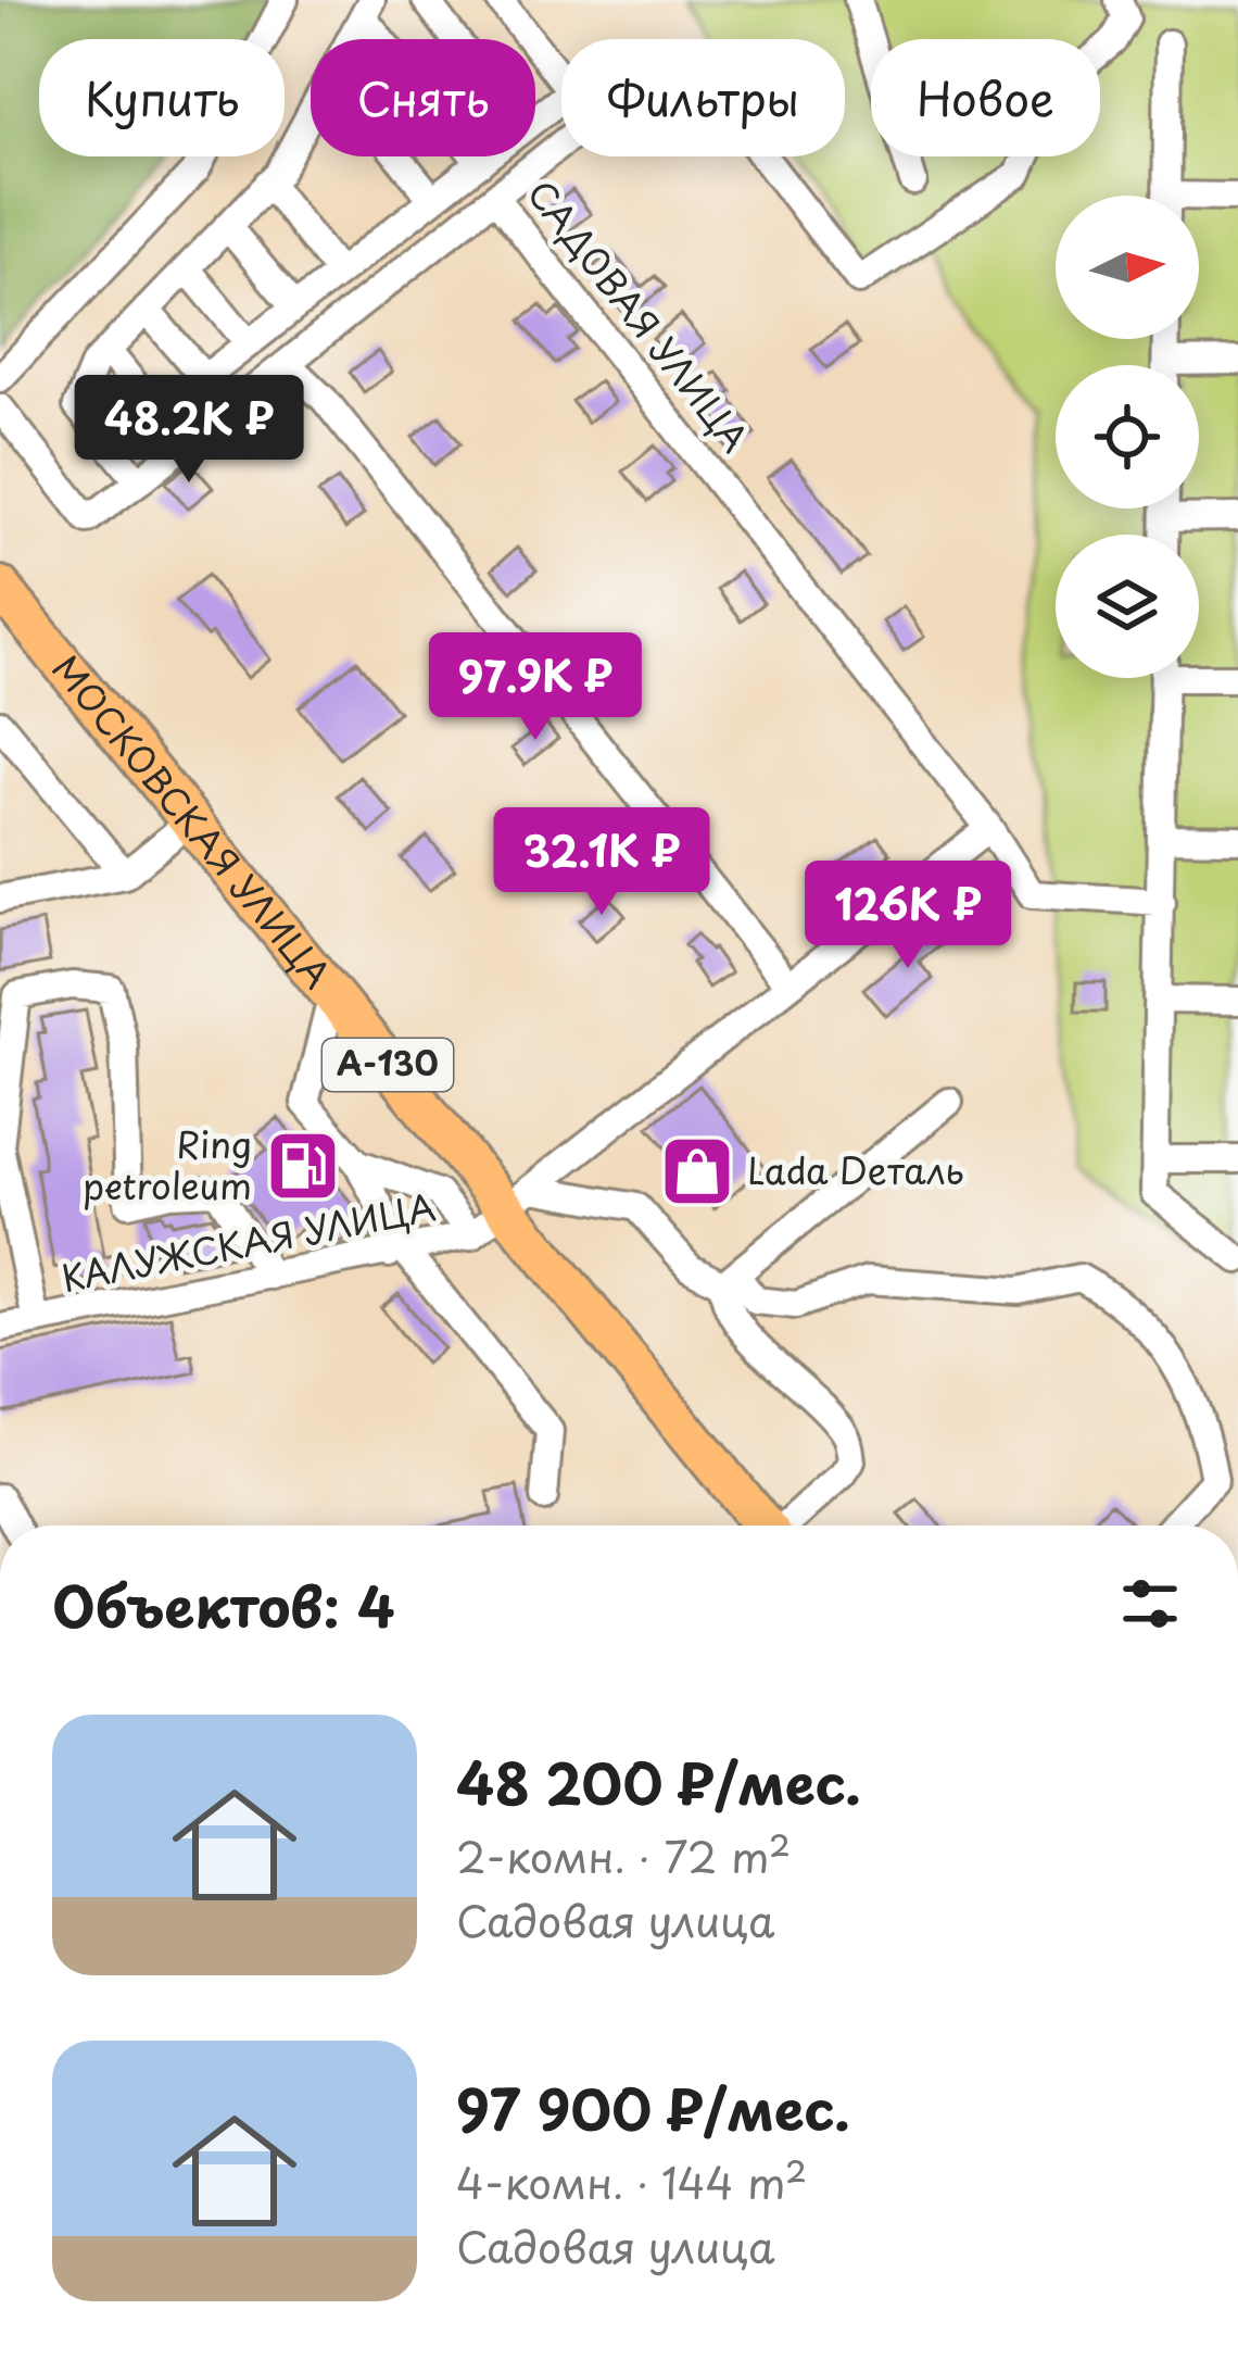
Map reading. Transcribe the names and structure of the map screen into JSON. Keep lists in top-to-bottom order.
{
  "streets": {
    "highway": ["МОСКОВСКАЯ УЛИЦА", "А-130"],
    "street": ["САДОВАЯ УЛИЦА", "КАЛУЖСКАЯ УЛИЦА"]
  },
  "crossings": [
    ["САДОВАЯ УЛИЦА", "КАЛУЖСКАЯ УЛИЦА"],
    ["МОСКОВСКАЯ УЛИЦА", "КАЛУЖСКАЯ УЛИЦА"]
  ],
  "places": {
    "fuel station": ["Ring petroleum"],
    "shop": ["Lada Dеталь"]
  },
  "north": "right",
  "page": {
    "chip": [
      "Купить",
      "Снять",
      "Фильтры",
      "Новое"
    ],
    "price": [
      "48.2K ₽",
      "97.9K ₽",
      "32.1K ₽",
      "126K ₽"
    ],
    "heading": "Объектов: 4",
    "list": [
      {
        "name": "48 200 ₽/мес.",
        "note": "2-комн. · 72 m² · Садовая улица"
      },
      {
        "name": "97 900 ₽/мес.",
        "note": "4-комн. · 144 m² · Садовая улица"
      }
    ]
  }
}
